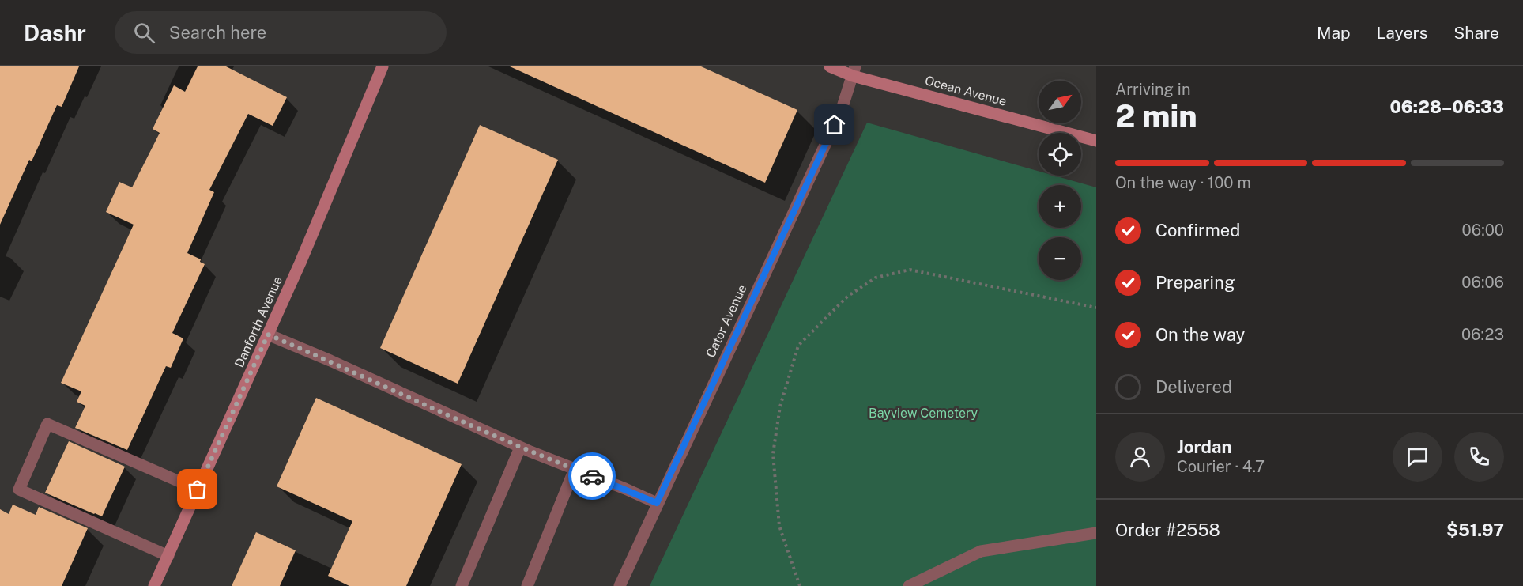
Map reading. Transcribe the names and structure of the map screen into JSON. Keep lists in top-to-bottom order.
{
  "streets": {
    "street": ["Ocean Avenue", "Cator Avenue", "Danforth Avenue"]
  },
  "crossings": [
    ["Ocean Avenue", "Cator Avenue"]
  ],
  "parks": ["Bayview Cemetery"],
  "north": "top right",
  "page": {
    "header": "Dashr",
    "search": "Search here",
    "nav": ["Map", "Layers", "Share"],
    "heading": ["2 min", "Arriving in", "06:28–06:33"],
    "panel": [
      "Jordan",
      "Courier · 4.7",
      "Order #2558",
      "$51.97"
    ],
    "map_buttons": ["+", "−"],
    "bar": "On the way · 100 m",
    "list": [
      ["Confirmed", "06:00"],
      ["Preparing", "06:06"],
      ["On the way", "06:23"],
      "Delivered"
    ]
  }
}
